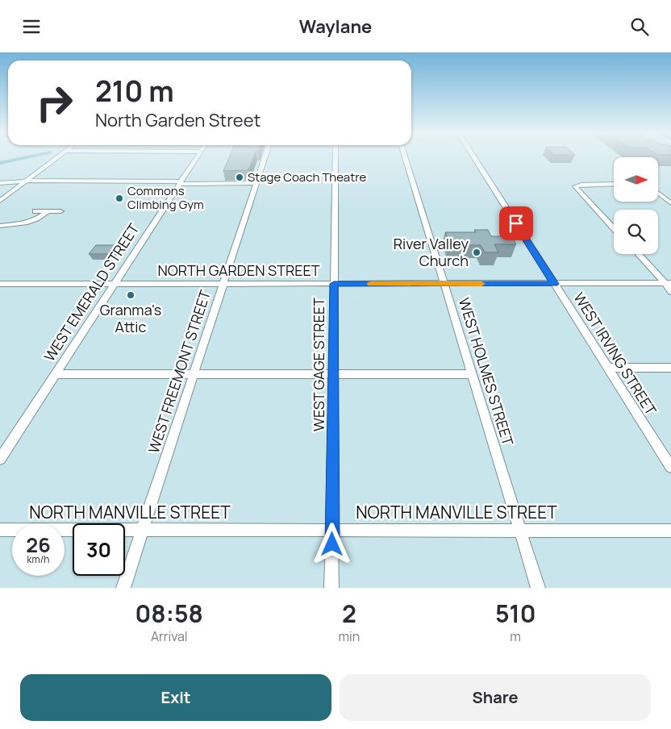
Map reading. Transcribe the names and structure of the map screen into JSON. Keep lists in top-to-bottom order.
{
  "streets": {
    "street": [
      "NORTH GARDEN STREET",
      "WEST EMERALD STREET",
      "WEST IRVING STREET",
      "WEST GAGE STREET",
      "WEST FREEMONT STREET",
      "WEST HOLMES STREET",
      "NORTH MANVILLE STREET"
    ]
  },
  "crossings": [
    ["NORTH GARDEN STREET", "WEST EMERALD STREET"],
    ["NORTH GARDEN STREET", "WEST IRVING STREET"],
    ["NORTH GARDEN STREET", "WEST GAGE STREET"],
    ["NORTH GARDEN STREET", "WEST FREEMONT STREET"],
    ["NORTH GARDEN STREET", "WEST HOLMES STREET"],
    ["WEST GAGE STREET", "NORTH MANVILLE STREET"],
    ["WEST FREEMONT STREET", "NORTH MANVILLE STREET"],
    ["WEST HOLMES STREET", "NORTH MANVILLE STREET"]
  ],
  "places": [
    "Stage Coach Theatre",
    "Commons Climbing Gym",
    "River Valley Church",
    "Granma's Attic"
  ],
  "north": "right",
  "page": {
    "header": "Waylane",
    "turn": ["210 m", "North Garden Street"],
    "speed": "26 km/h",
    "limit": "30",
    "eta": [
      "08:58",
      "Arrival",
      "2",
      "min",
      "510",
      "m"
    ],
    "buttons": ["Exit", "Share"]
  }
}
